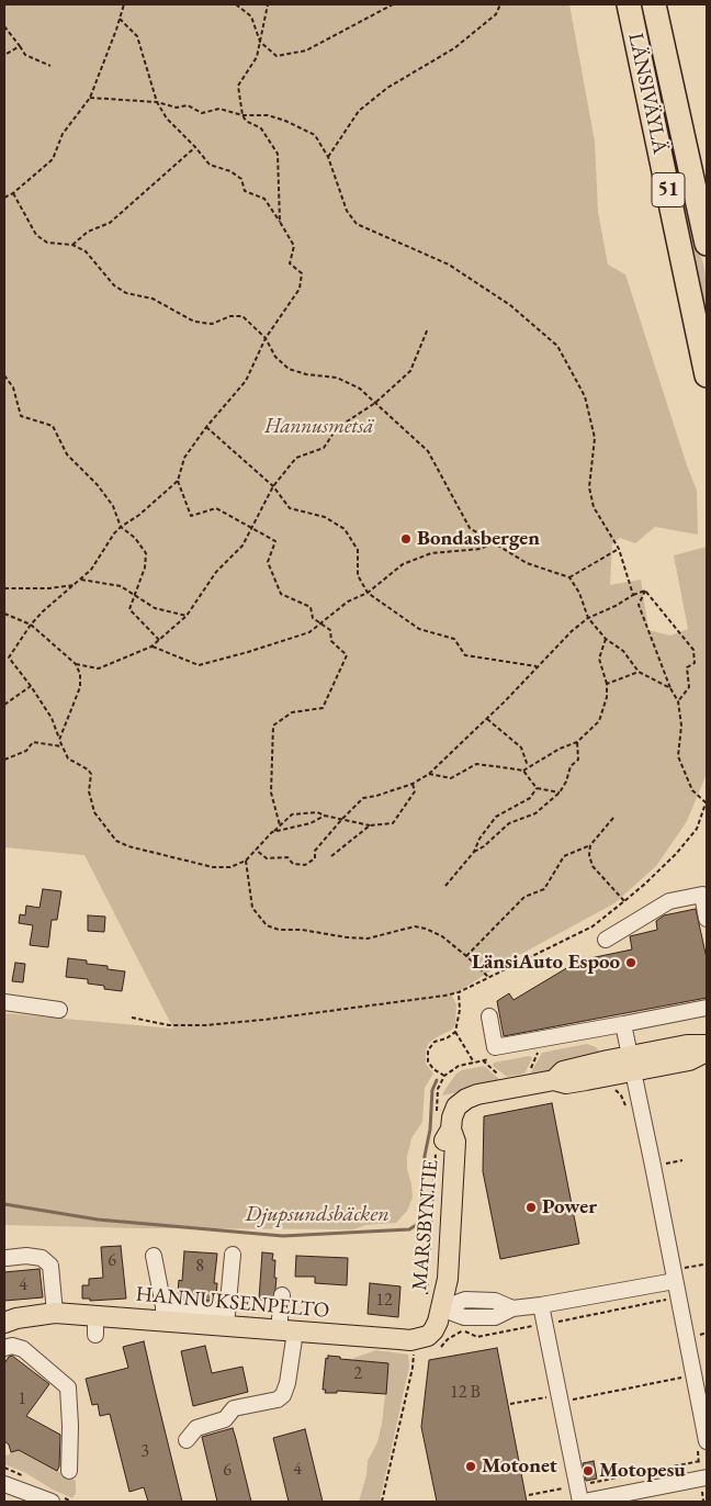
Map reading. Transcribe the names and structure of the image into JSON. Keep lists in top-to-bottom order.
{
  "streets": {
    "highway": ["LÄNSIVÄYLÄ", "51"],
    "main road": ["MARSBYNTIE", "HANNUKSENPELTO"]
  },
  "crossings": [
    ["MARSBYNTIE", "HANNUKSENPELTO"]
  ],
  "water": ["Djupsundsbäcken"],
  "parks": ["Hannusmetsä"],
  "places": [
    "Bondasbergen",
    "LänsiAuto Espoo",
    "Power",
    "Motonet",
    "Motopesu"
  ],
  "house_numbers": [
    "6",
    "8",
    "4",
    "12",
    "2",
    "12 B",
    "1",
    "3",
    "4",
    "6"
  ]
}
